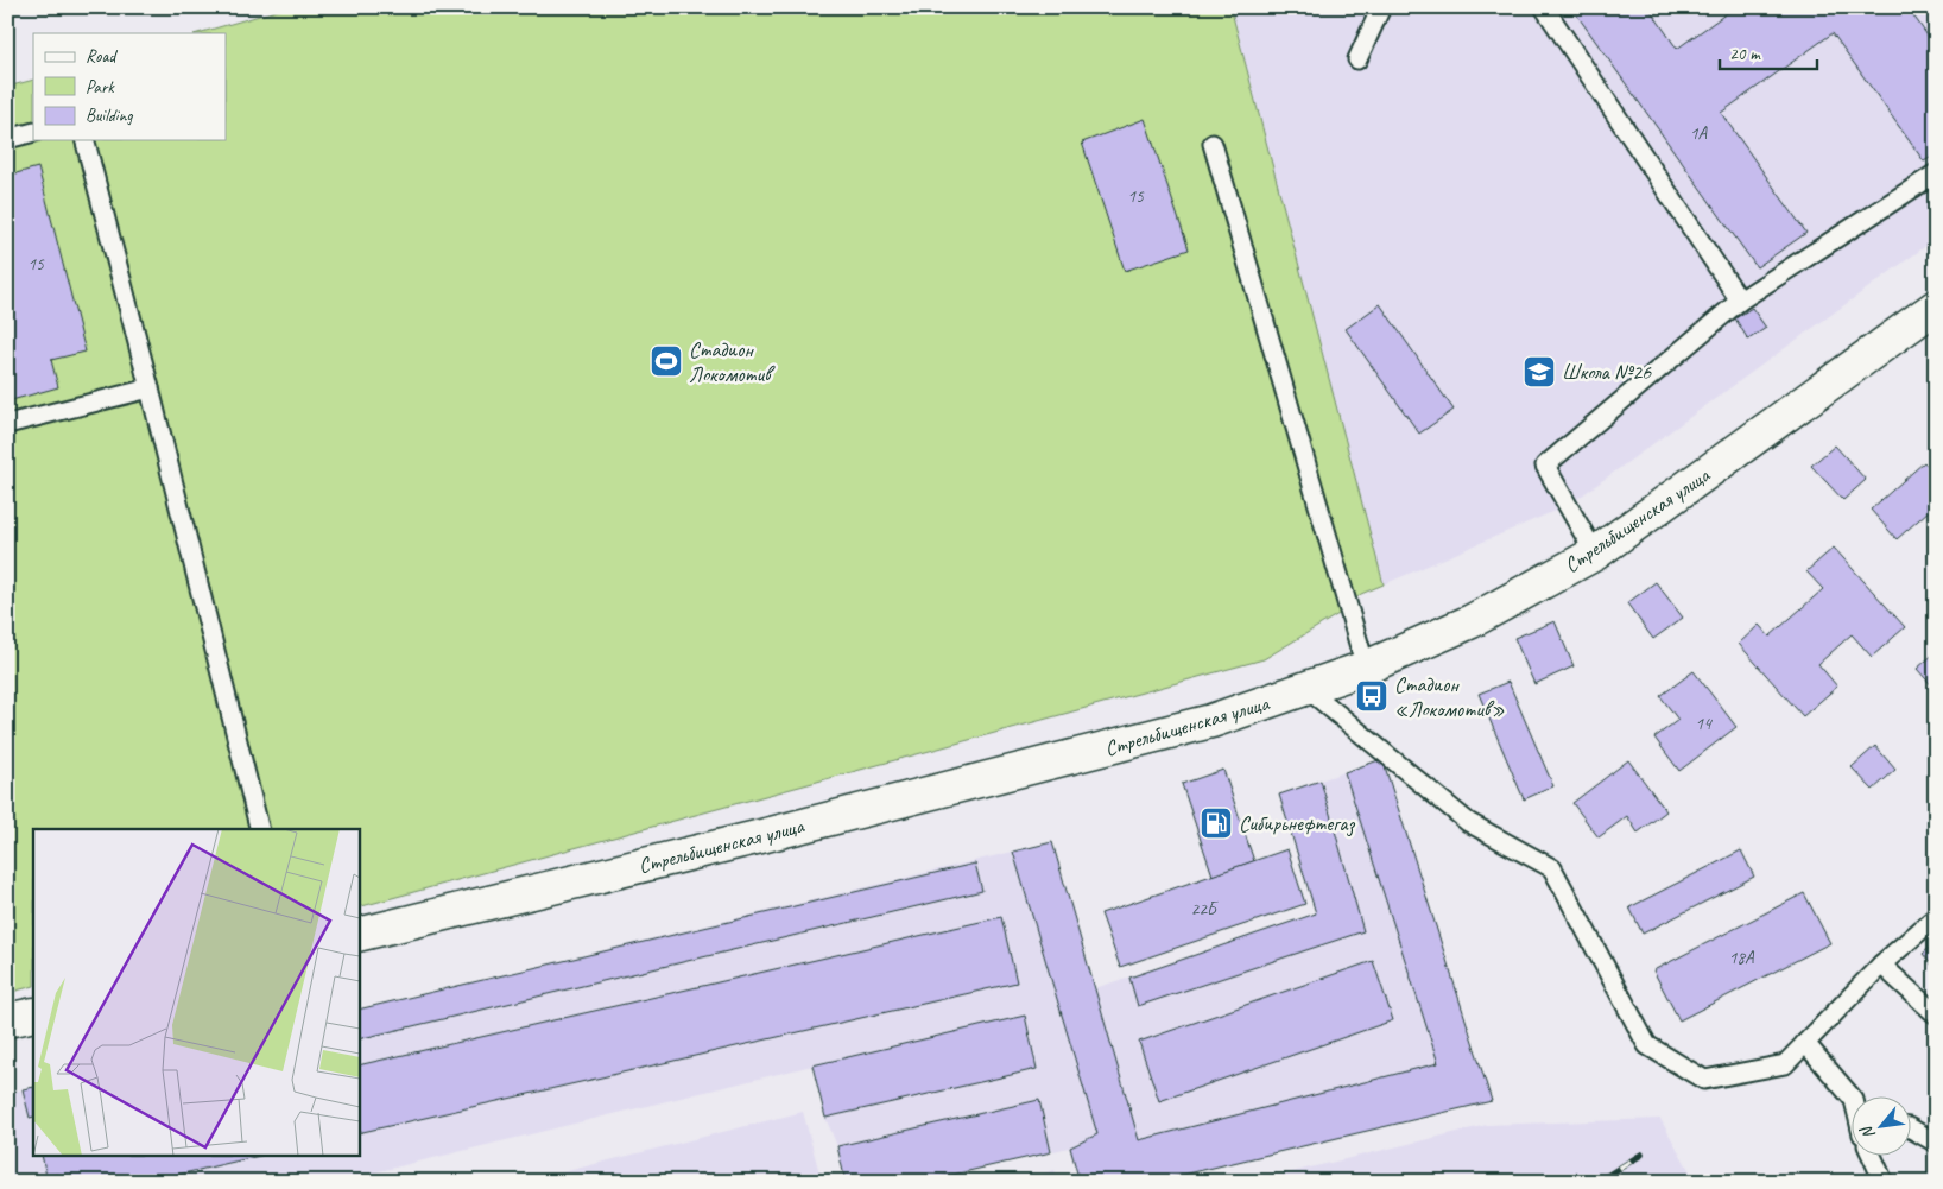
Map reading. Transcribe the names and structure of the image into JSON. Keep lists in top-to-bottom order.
{
  "streets": {
    "main road": ["Стрельбищенская улица"]
  },
  "places": {
    "sports": ["Стадион Локомотив"],
    "school or university": ["Школа №26"],
    "bus stop": ["Стадион «Локомотив»"],
    "fuel station": ["Сибирьнефтегаз"]
  },
  "house_numbers": [
    "1А",
    "15",
    "15",
    "14",
    "22Б",
    "18А"
  ],
  "legend": ["Road", "Park", "Building"],
  "scale_bar": "20 m",
  "north": "bottom left"
}
